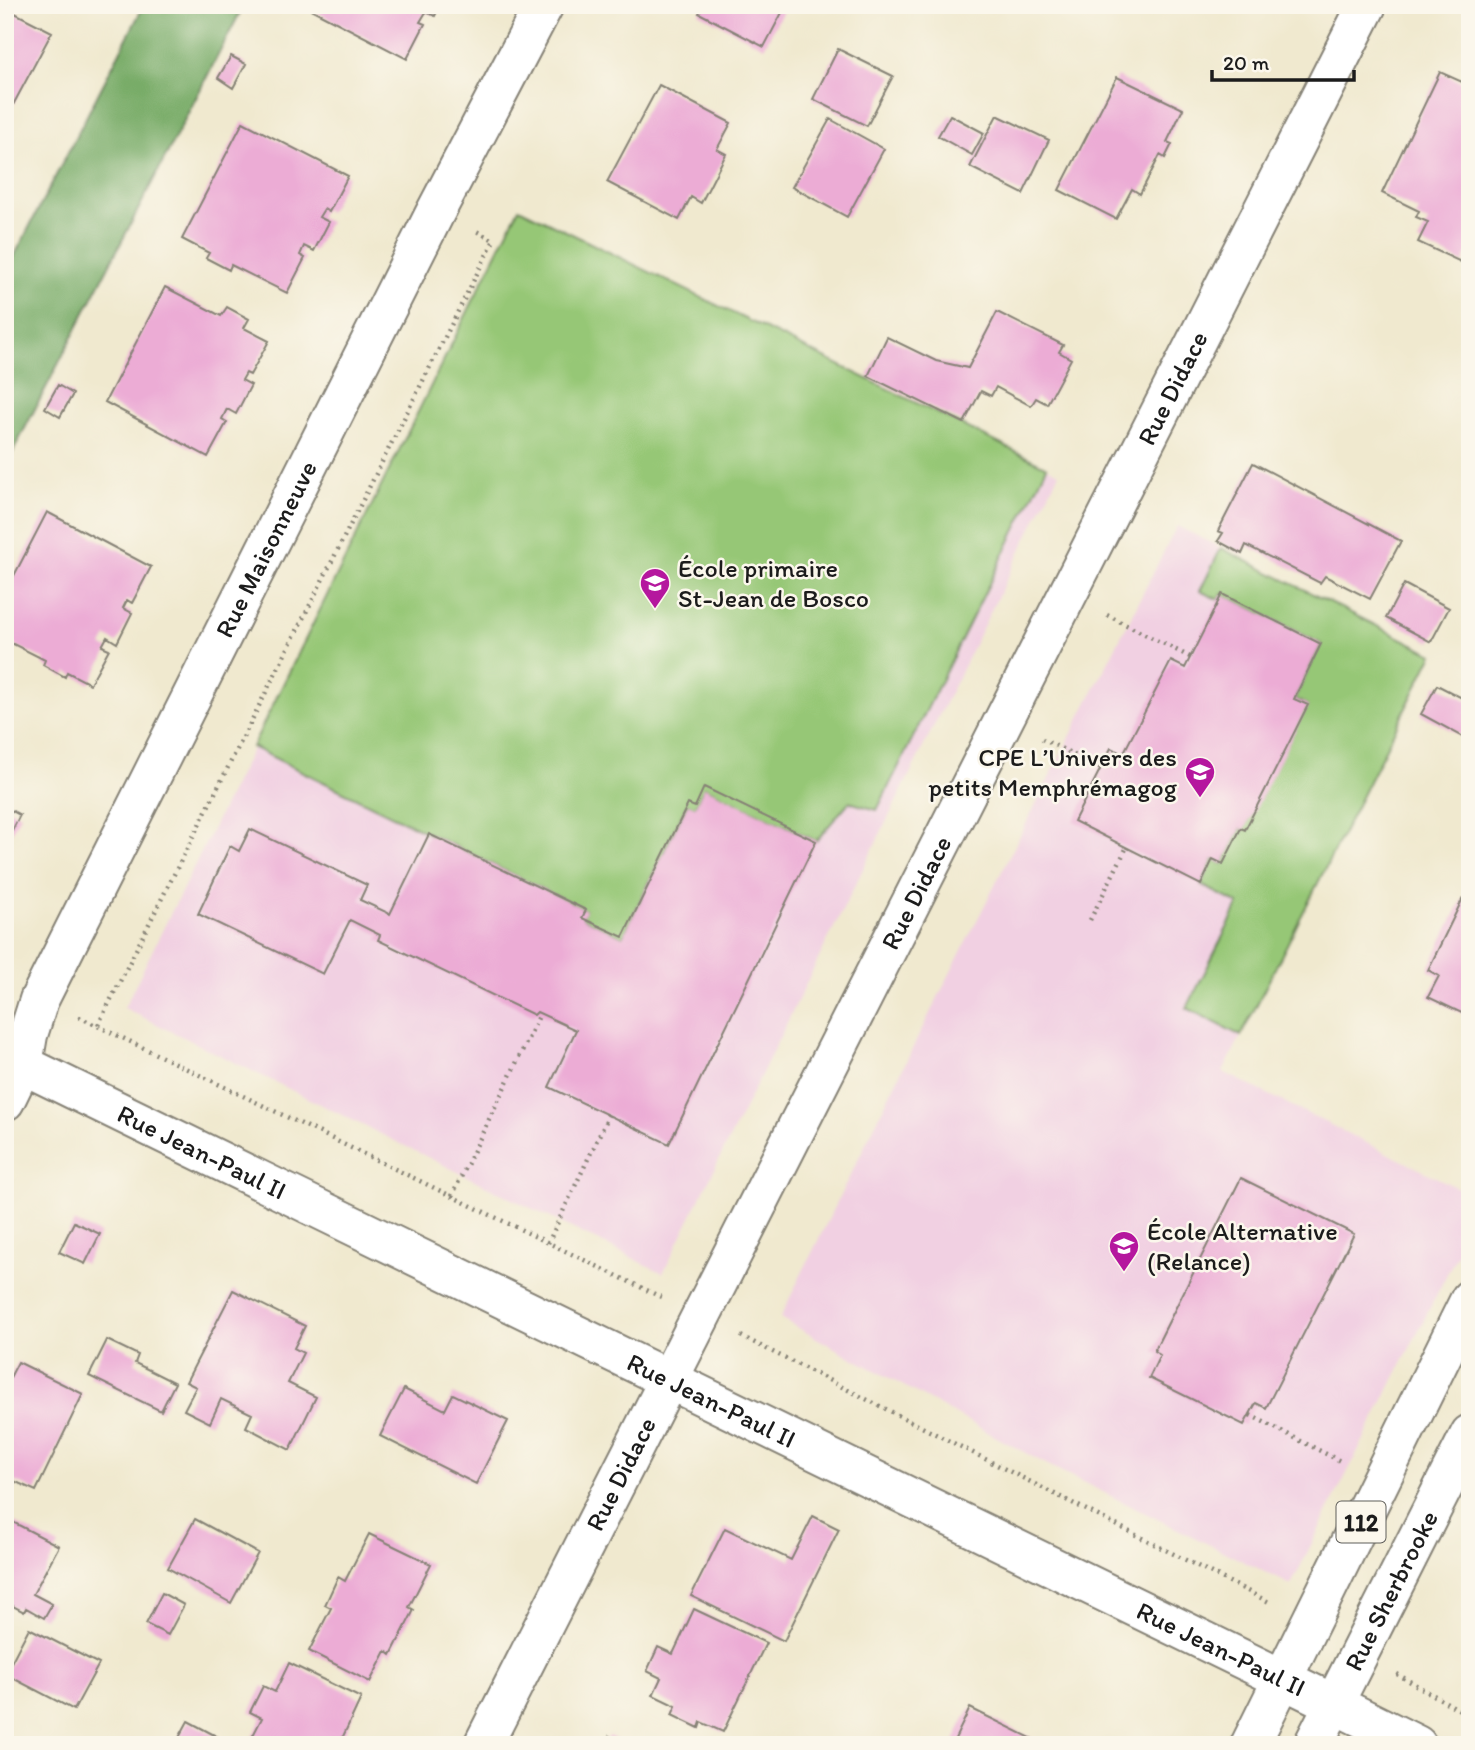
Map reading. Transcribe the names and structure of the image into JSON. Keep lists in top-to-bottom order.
{
  "streets": {
    "street": [
      "Rue Didace",
      "Rue Maisonneuve",
      "Rue Jean-Paul II",
      "112",
      "Rue Sherbrooke"
    ]
  },
  "crossings": [
    ["Rue Didace", "Rue Jean-Paul II"],
    ["Rue Maisonneuve", "Rue Jean-Paul II"],
    ["Rue Jean-Paul II", "112"],
    ["Rue Jean-Paul II", "Rue Sherbrooke"]
  ],
  "places": {
    "school or university": ["École primaire St-Jean de Bosco", "CPE L’Univers des petits Memphrémagog", "École Alternative (Relance)"]
  },
  "scale_bar": "20 m"
}
